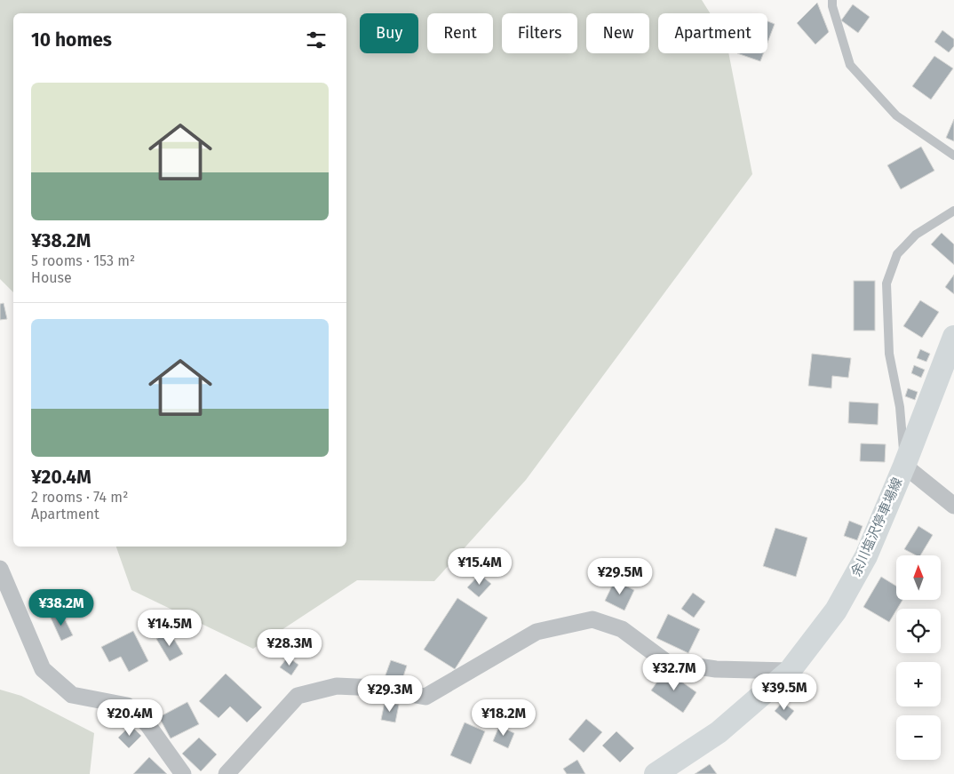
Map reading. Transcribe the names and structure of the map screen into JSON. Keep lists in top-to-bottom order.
{
  "streets": {
    "main road": ["余川塩沢停車場線"]
  },
  "north": "top",
  "page": {
    "chip": [
      "Buy",
      "Rent",
      "Filters",
      "New",
      "Apartment"
    ],
    "heading": "10 homes",
    "list": [
      {
        "name": "¥38.2M",
        "note": "5 rooms · 153 m² · House"
      },
      {
        "name": "¥20.4M",
        "note": "2 rooms · 74 m² · Apartment"
      }
    ],
    "price": [
      "¥15.4M",
      "¥29.5M",
      "¥38.2M",
      "¥14.5M",
      "¥28.3M",
      "¥32.7M",
      "¥39.5M",
      "¥29.3M",
      "¥20.4M",
      "¥18.2M"
    ],
    "map_buttons": ["+", "−"]
  }
}
